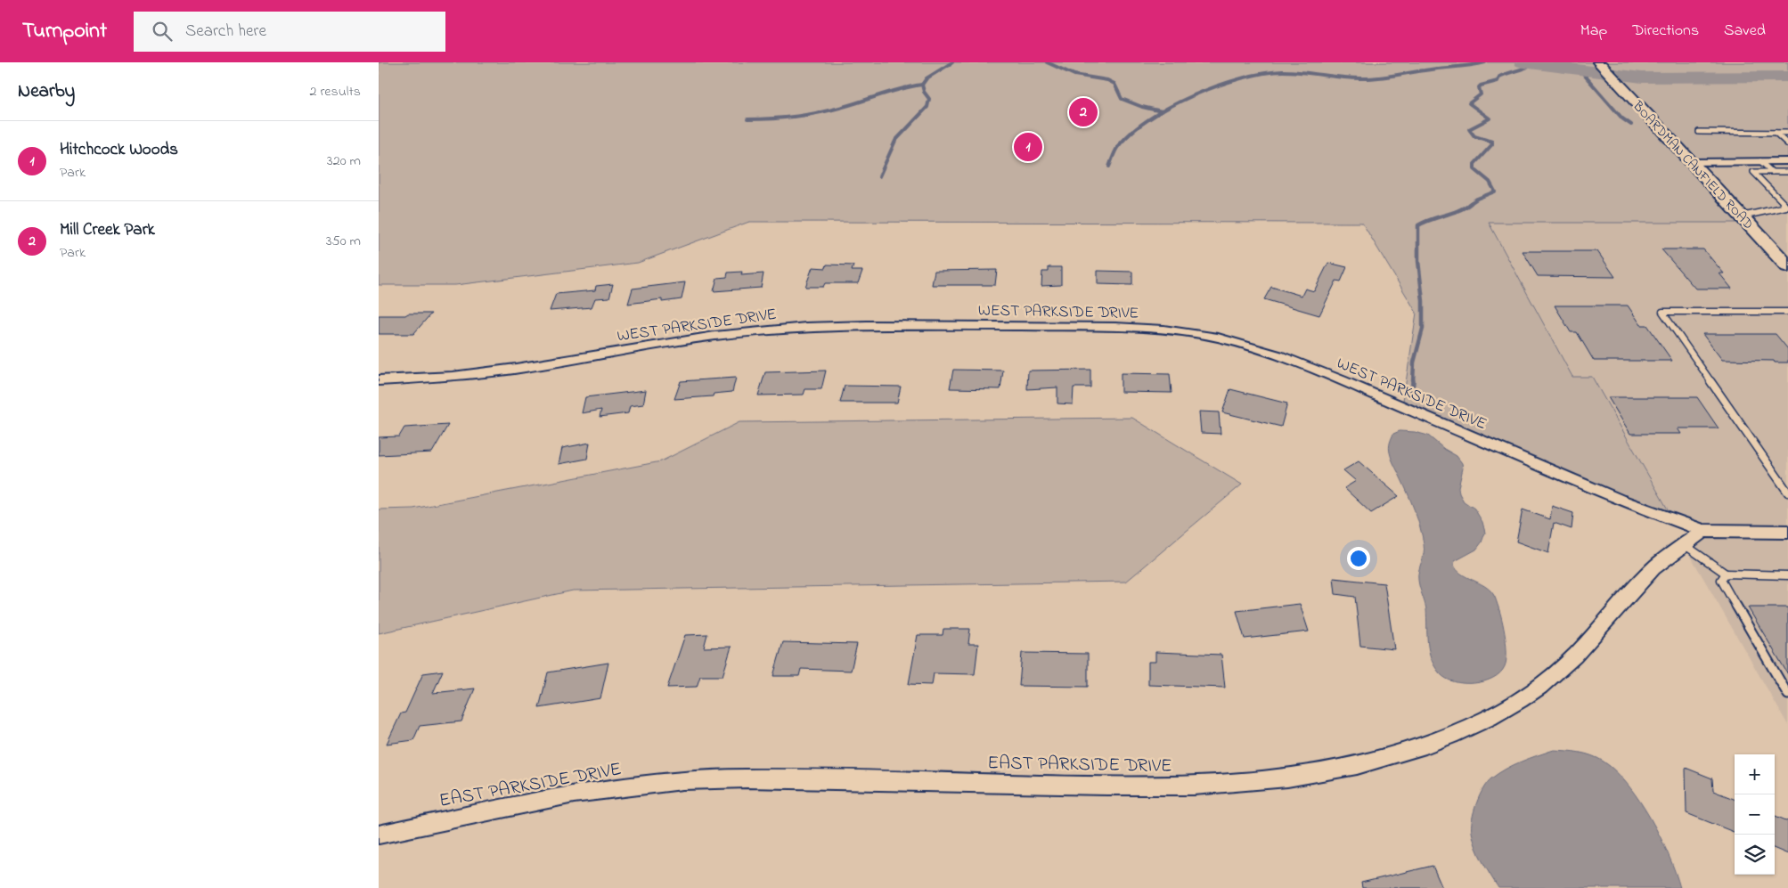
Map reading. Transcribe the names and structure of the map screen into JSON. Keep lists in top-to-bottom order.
{
  "streets": {
    "main road": ["BOARDMAN CANFIELD ROAD"],
    "street": ["WEST PARKSIDE DRIVE", "EAST PARKSIDE DRIVE"]
  },
  "crossings": [
    ["WEST PARKSIDE DRIVE", "EAST PARKSIDE DRIVE"]
  ],
  "page": {
    "header": "Turnpoint",
    "search": "Search here",
    "nav": ["Map", "Directions", "Saved"],
    "heading": ["Nearby", "2 results"],
    "pins": ["2", "1"],
    "list": [
      {
        "mark": "1",
        "name": "Hitchcock Woods",
        "note": "Park",
        "value": "320 m"
      },
      {
        "mark": "2",
        "name": "Mill Creek Park",
        "note": "Park",
        "value": "350 m"
      }
    ],
    "map_buttons": ["+", "−"]
  }
}
